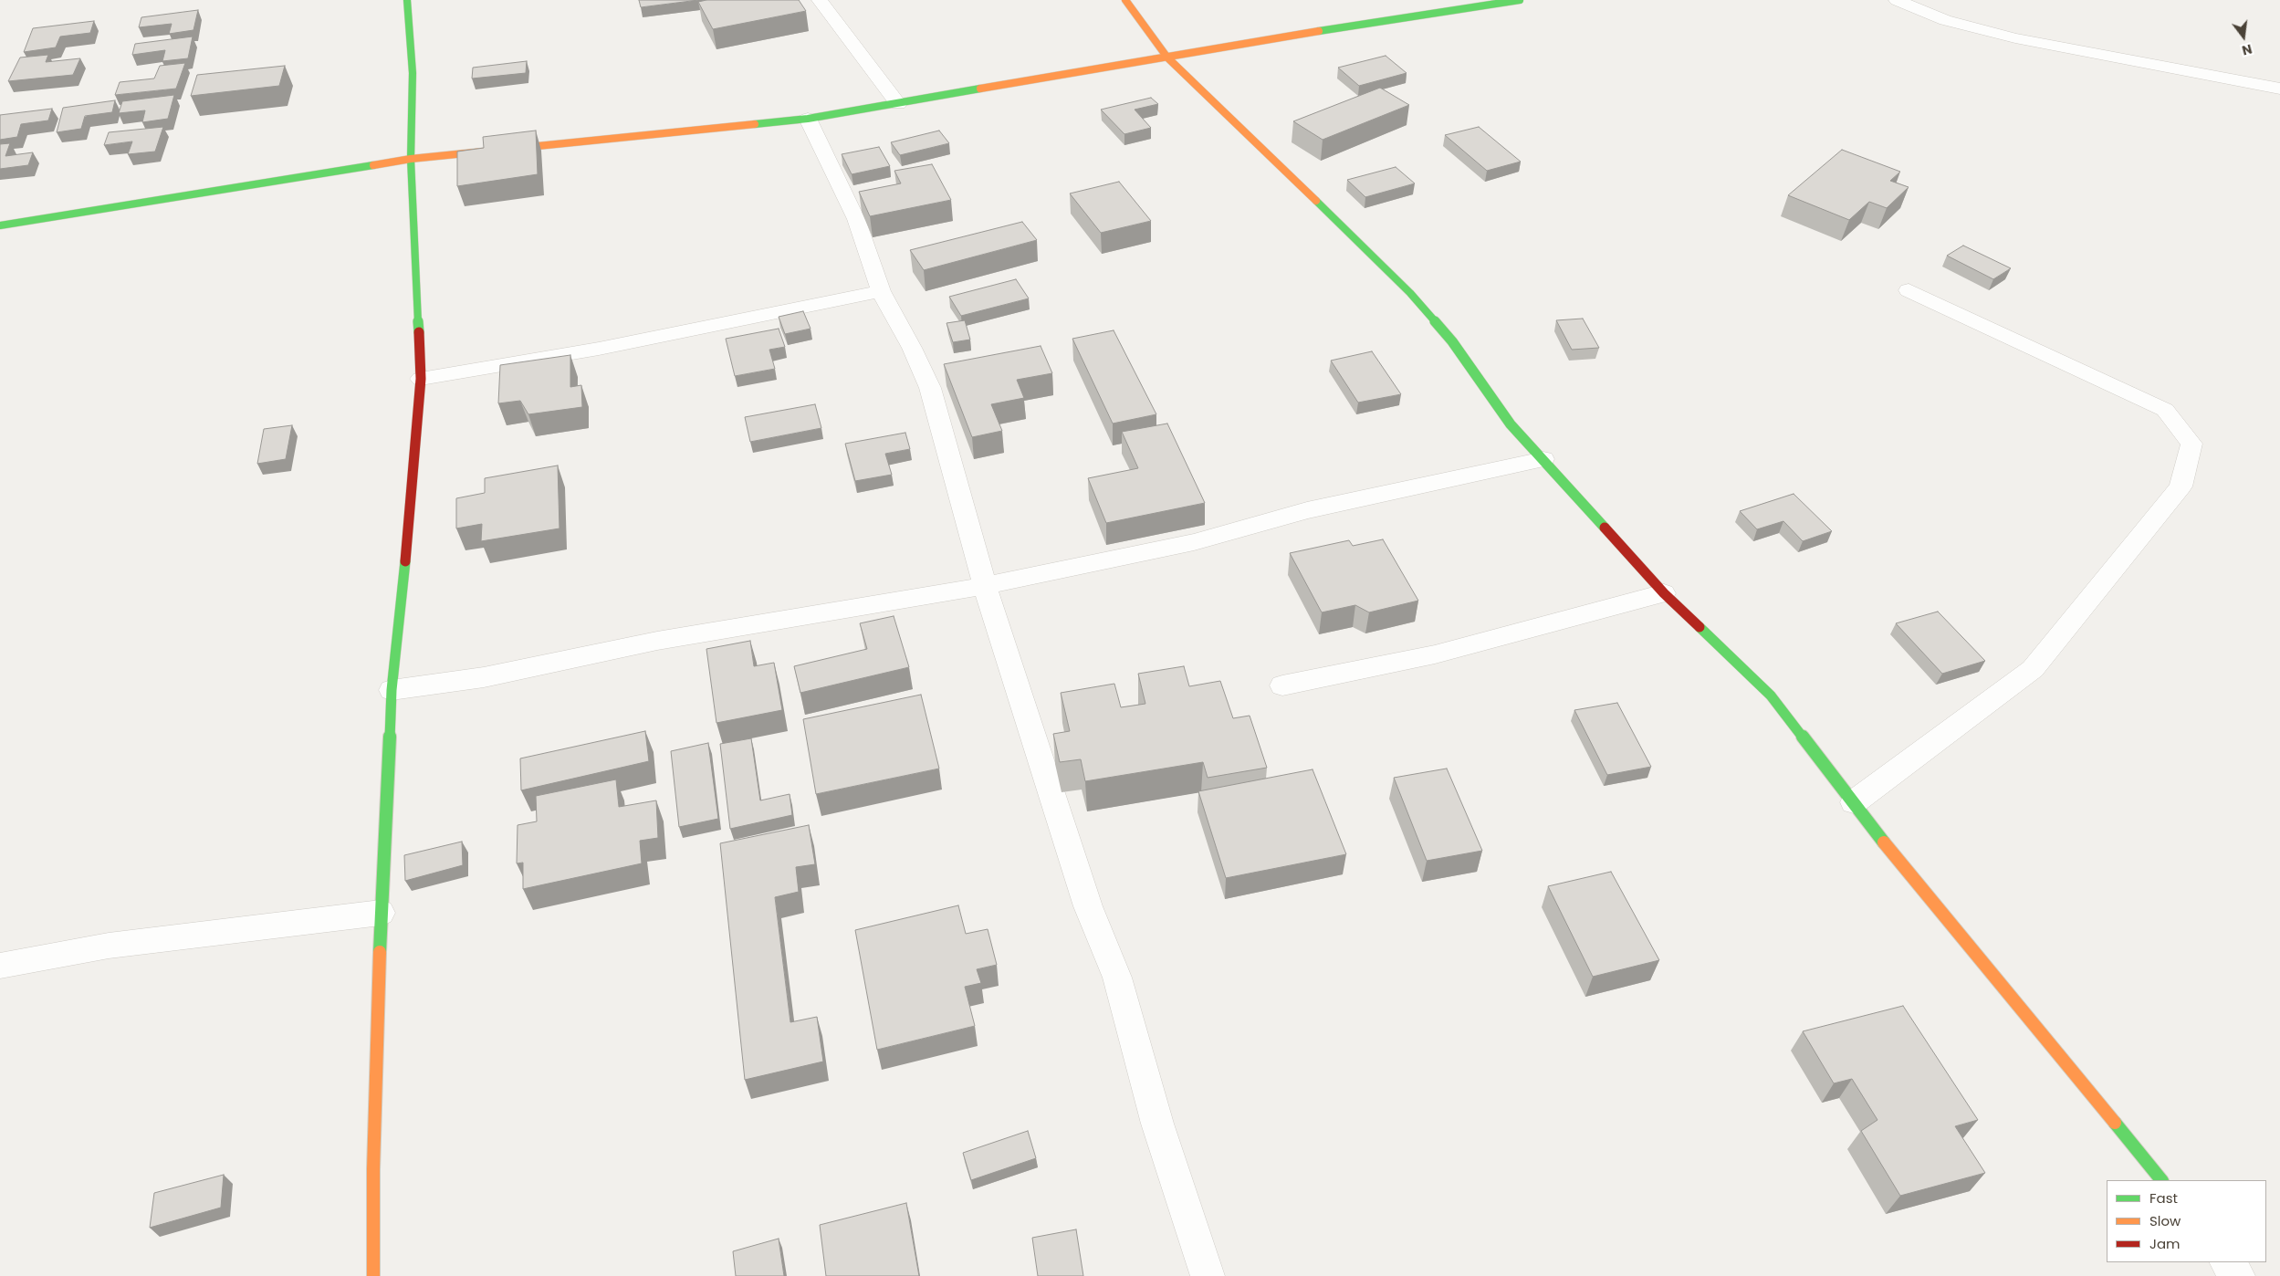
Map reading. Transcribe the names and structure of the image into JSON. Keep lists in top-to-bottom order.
{
  "legend": ["Fast", "Slow", "Jam"],
  "north": "bottom"
}
